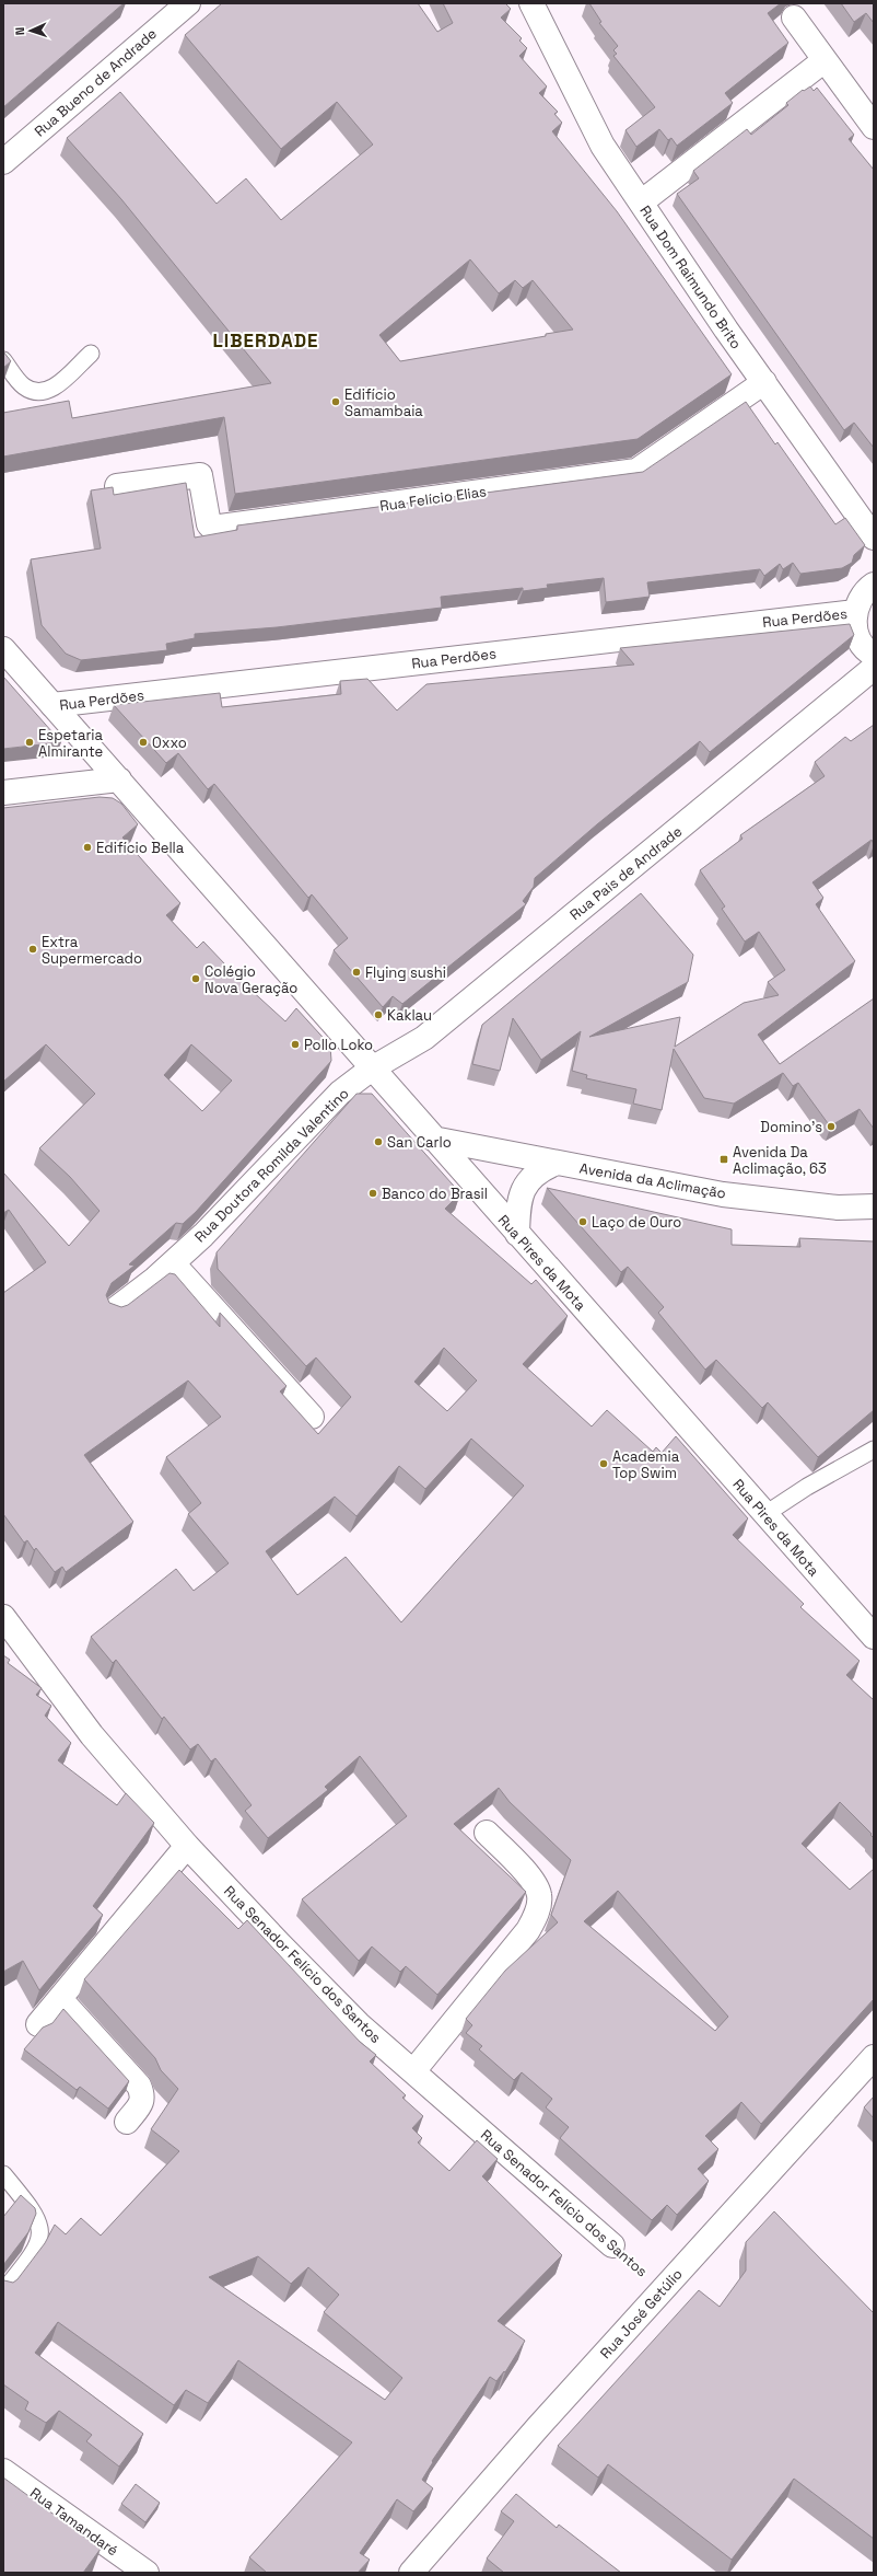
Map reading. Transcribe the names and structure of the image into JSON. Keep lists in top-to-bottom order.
{
  "streets": {
    "street": [
      "Rua Bueno de Andrade",
      "Rua Dom Raimundo Brito",
      "Rua Felício Elias",
      "Rua Perdões",
      "Rua Pais de Andrade",
      "Rua Doutora Romilda Valentino",
      "Avenida da Aclimação",
      "Rua Pires da Mota",
      "Rua Senador Felício dos Santos",
      "Rua José Getúlio",
      "Rua Tamandaré"
    ]
  },
  "crossings": [
    ["Rua Dom Raimundo Brito", "Rua Felício Elias"],
    ["Rua Perdões", "Rua Pires da Mota"],
    ["Rua Pais de Andrade", "Rua Doutora Romilda Valentino"],
    ["Rua Pais de Andrade", "Rua Pires da Mota"],
    ["Rua Doutora Romilda Valentino", "Rua Pires da Mota"],
    ["Avenida da Aclimação", "Rua Pires da Mota"],
    ["Rua Senador Felício dos Santos", "Rua José Getúlio"]
  ],
  "districts": ["LIBERDADE"],
  "places": {
    "other": [
      "Edifício Samambaia",
      "Espetaria Almirante",
      "Oxxo",
      "Edifício Bella",
      "Extra Supermercado",
      "Flying sushi",
      "Colégio Nova Geração",
      "Kaklau",
      "Pollo Loko",
      "Domino's",
      "San Carlo",
      "Banco do Brasil",
      "Laço de Ouro",
      "Academia Top Swim"
    ],
    "transit": ["Avenida Da Aclimação, 63"]
  },
  "north": "left"
}
